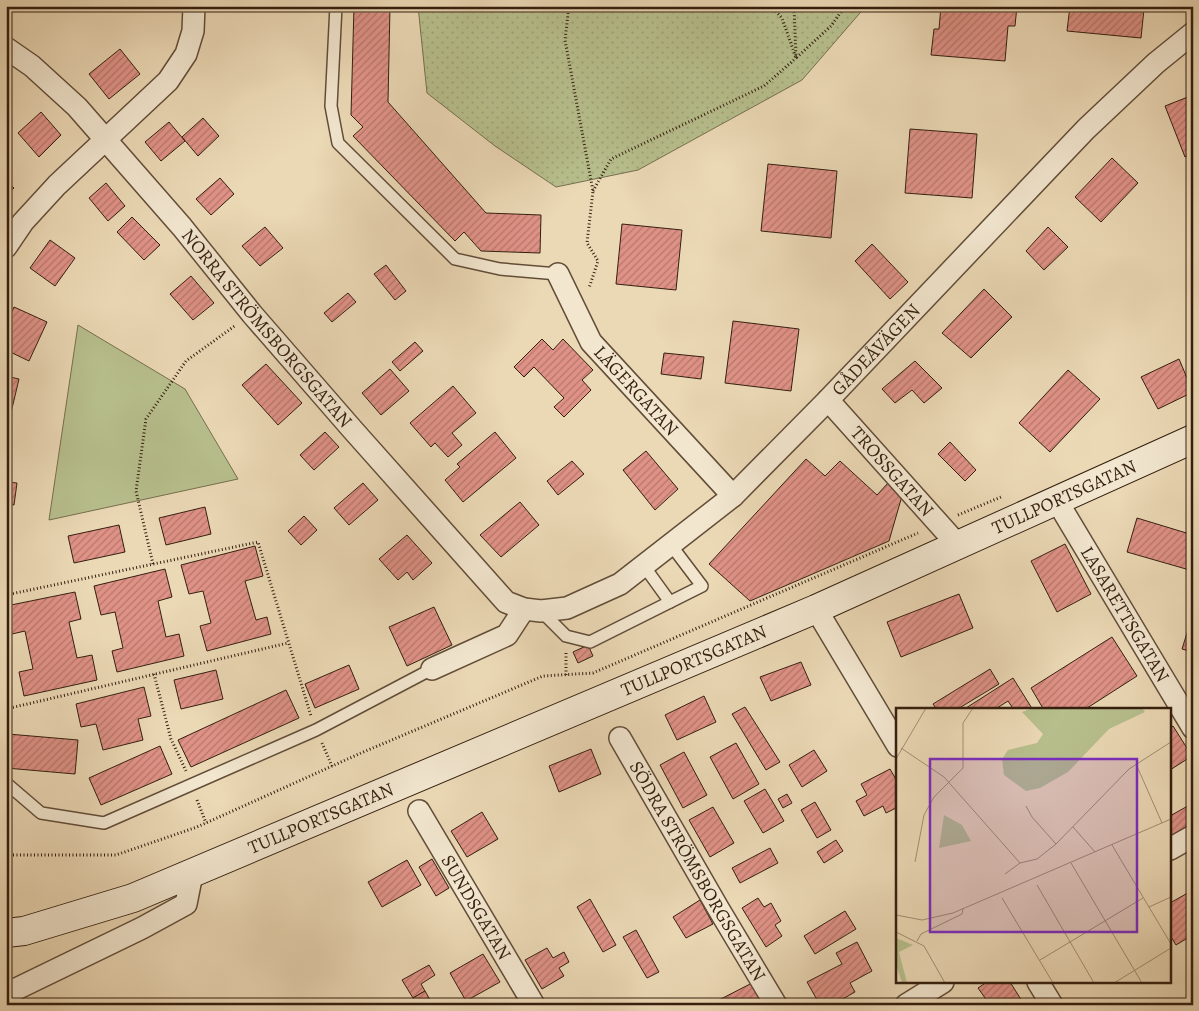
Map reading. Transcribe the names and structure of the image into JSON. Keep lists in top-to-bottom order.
{
  "streets": {
    "main road": ["TULLPORTSGATAN"],
    "street": [
      "NORRA STRÖMSBORGSGATAN",
      "GÅDEÅVÄGEN",
      "LÄGERGATAN",
      "TROSSGATAN",
      "LASARETTSGATAN",
      "SÖDRA STRÖMSBORGSGATAN",
      "SUNDSGATAN"
    ]
  },
  "crossings": [
    ["NORRA STRÖMSBORGSGATAN", "GÅDEÅVÄGEN"],
    ["GÅDEÅVÄGEN", "LÄGERGATAN"],
    ["GÅDEÅVÄGEN", "TROSSGATAN"],
    ["TROSSGATAN", "TULLPORTSGATAN"],
    ["TULLPORTSGATAN", "LASARETTSGATAN"]
  ]
}
